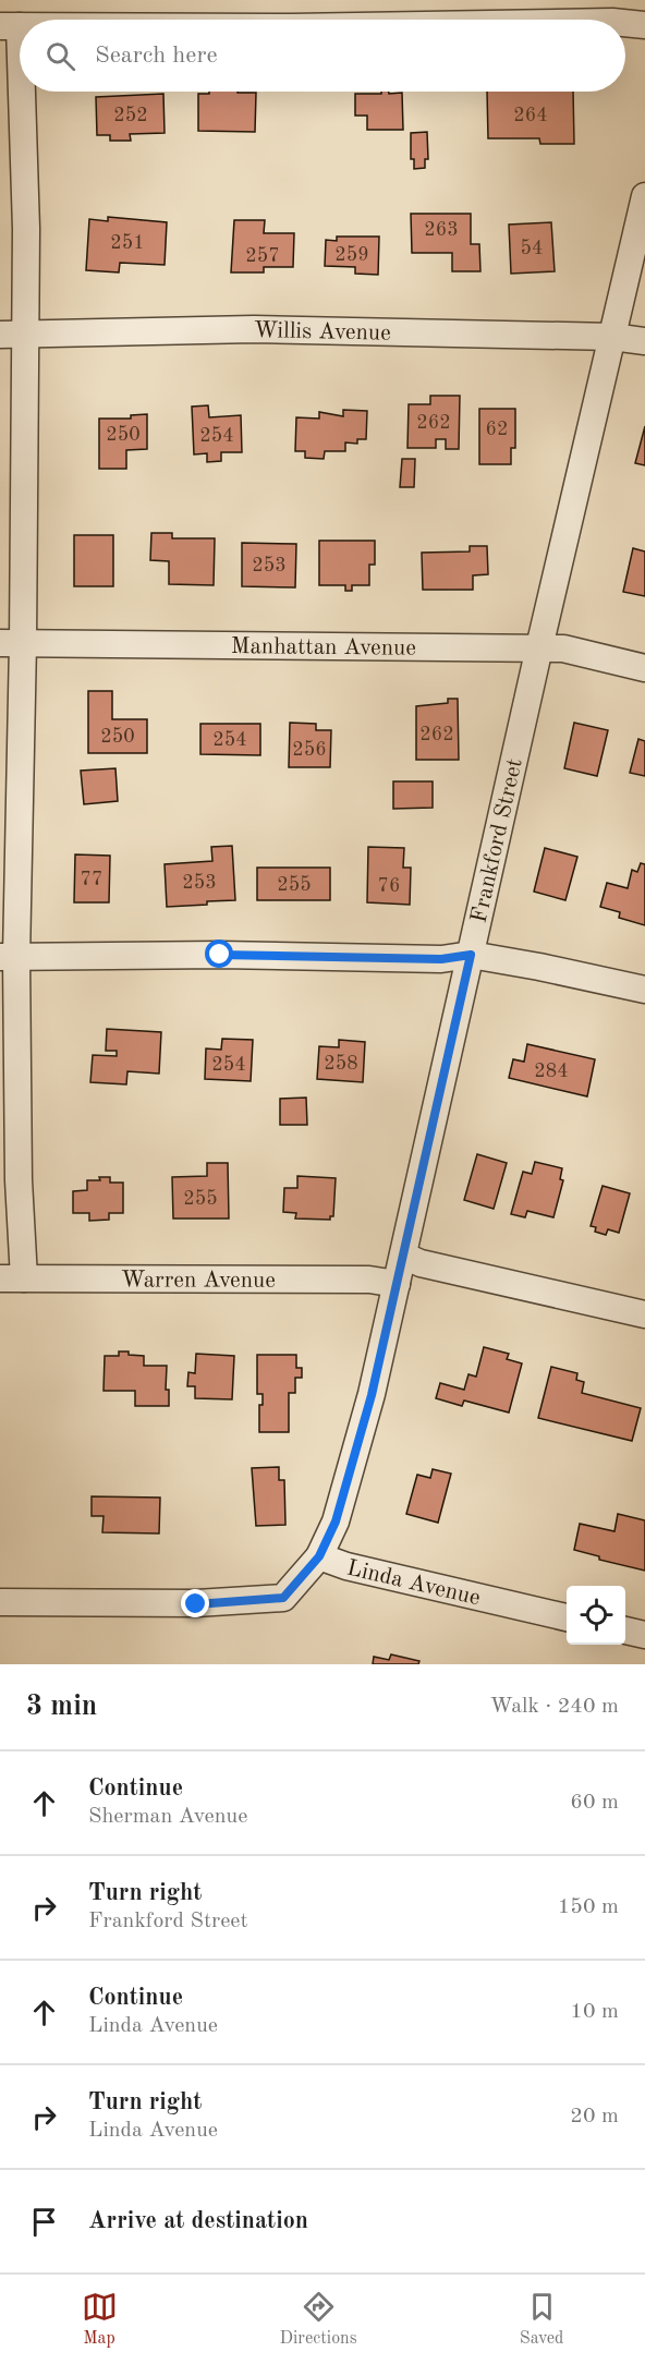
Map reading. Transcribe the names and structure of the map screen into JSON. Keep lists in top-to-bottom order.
{
  "streets": {
    "street": [
      "Willis Avenue",
      "Manhattan Avenue",
      "Frankford Street",
      "Warren Avenue",
      "Linda Avenue"
    ]
  },
  "crossings": [
    ["Willis Avenue", "Frankford Street"],
    ["Manhattan Avenue", "Frankford Street"],
    ["Frankford Street", "Warren Avenue"],
    ["Frankford Street", "Linda Avenue"]
  ],
  "house_numbers": [
    "252",
    "264",
    "263",
    "251",
    "54",
    "259",
    "257",
    "262",
    "62",
    "250",
    "254",
    "253",
    "262",
    "250",
    "254",
    "256",
    "77",
    "253",
    "255",
    "76",
    "258",
    "254",
    "284",
    "255"
  ],
  "page": {
    "search": "Search here",
    "heading": ["3 min", "Walk · 240 m"],
    "list": [
      ["Continue", "Sherman Avenue", "60 m"],
      ["Turn right", "Frankford Street", "150 m"],
      ["Continue", "Linda Avenue", "10 m"],
      ["Turn right", "Linda Avenue", "20 m"],
      "Arrive at destination"
    ],
    "nav": ["Map", "Directions", "Saved"]
  }
}
